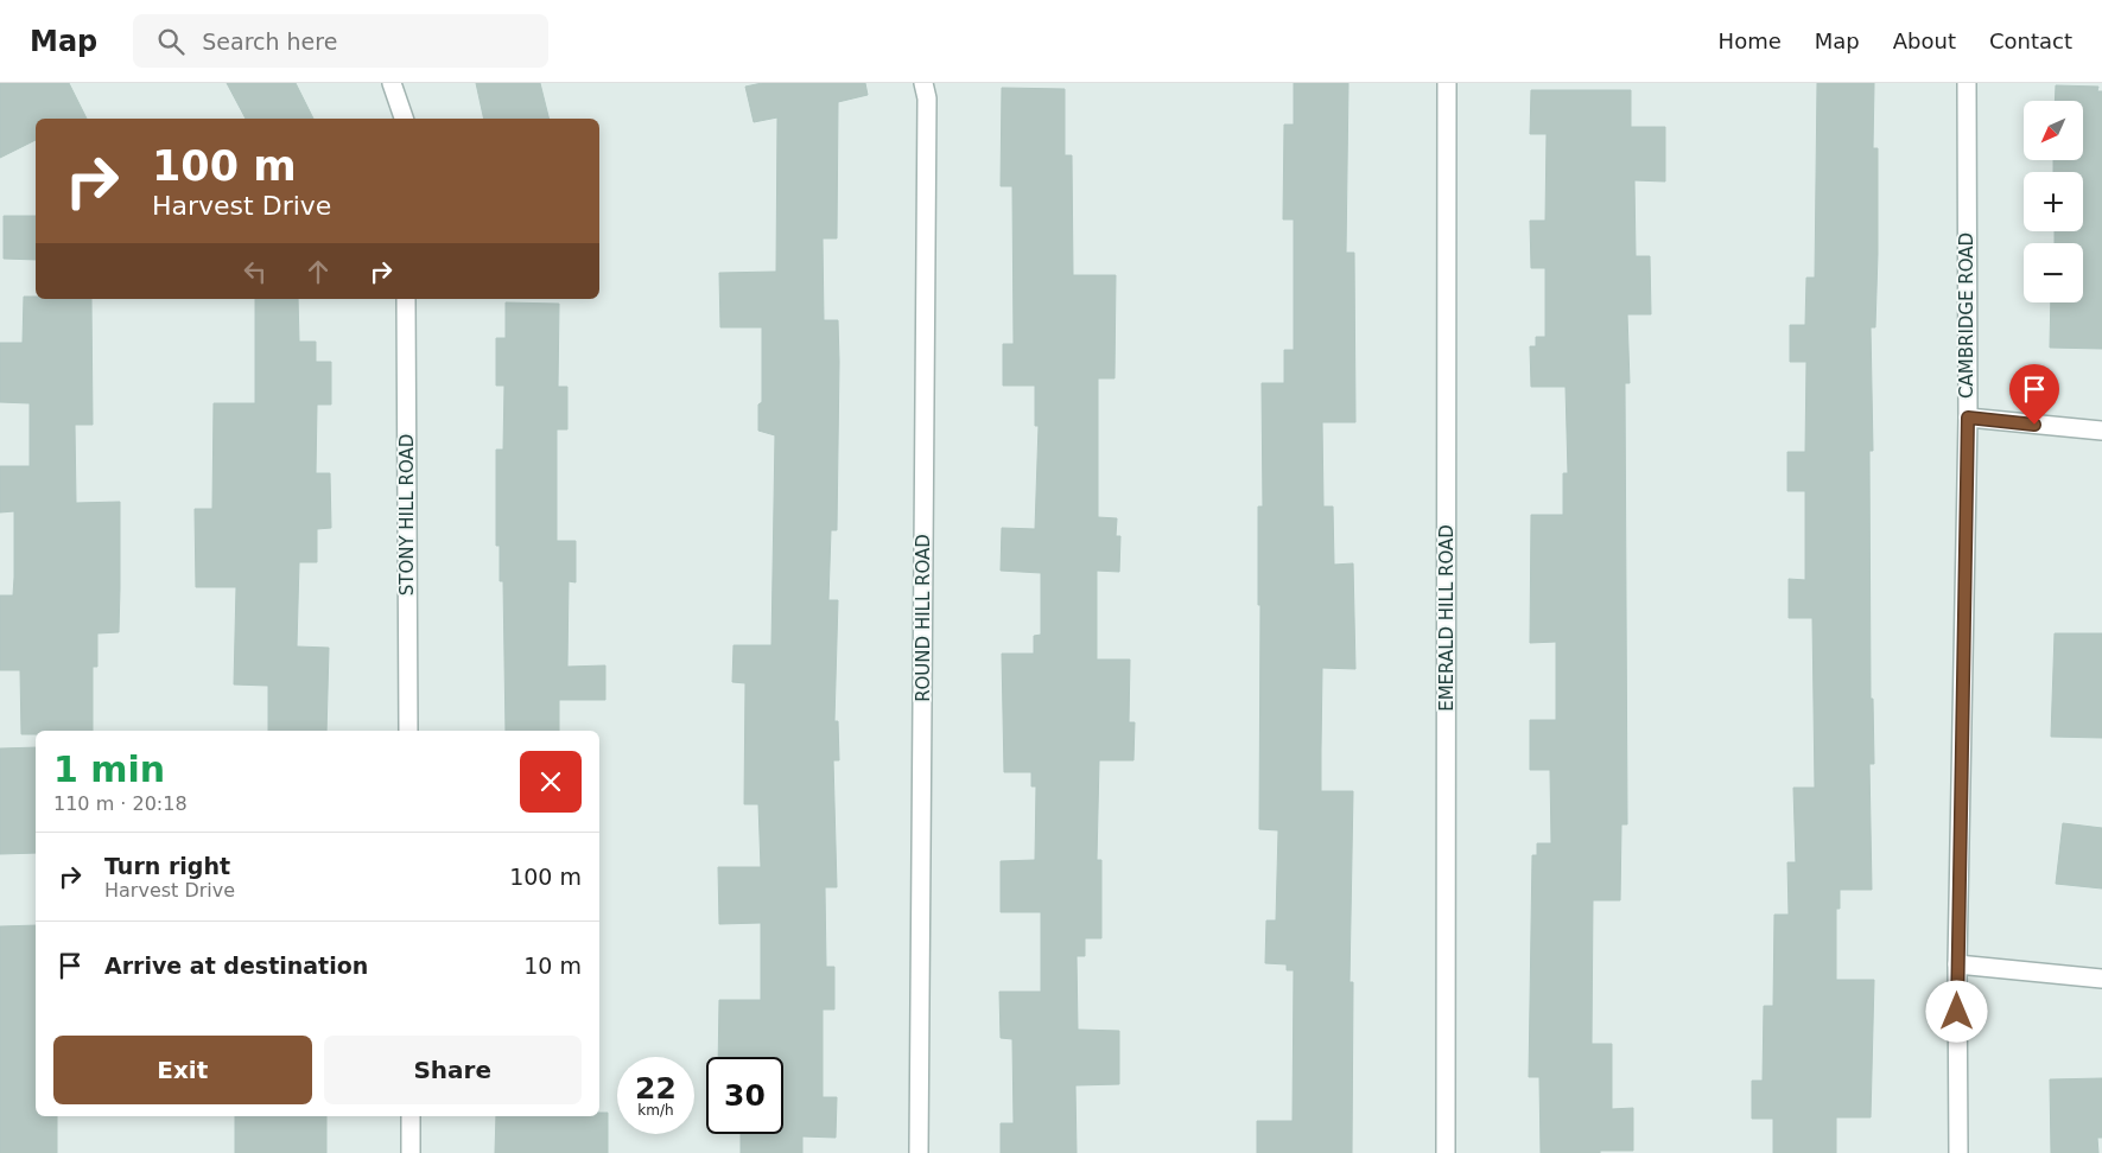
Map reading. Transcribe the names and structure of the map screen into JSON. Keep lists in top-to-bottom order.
{
  "streets": {
    "street": [
      "CAMBRIDGE ROAD",
      "STONY HILL ROAD",
      "ROUND HILL ROAD",
      "EMERALD HILL ROAD"
    ]
  },
  "north": "bottom left",
  "page": {
    "header": "Map",
    "search": "Search here",
    "nav": [
      "Home",
      "Map",
      "About",
      "Contact"
    ],
    "map_buttons": ["+", "−"],
    "turn": ["100 m", "Harvest Drive"],
    "heading": ["1 min", "110 m · 20:18"],
    "list": [
      {
        "name": "Turn right",
        "note": "Harvest Drive",
        "value": "100 m"
      },
      {
        "name": "Arrive at destination",
        "value": "10 m"
      }
    ],
    "buttons": ["Exit", "Share"],
    "speed": "22 km/h",
    "limit": "30"
  }
}
